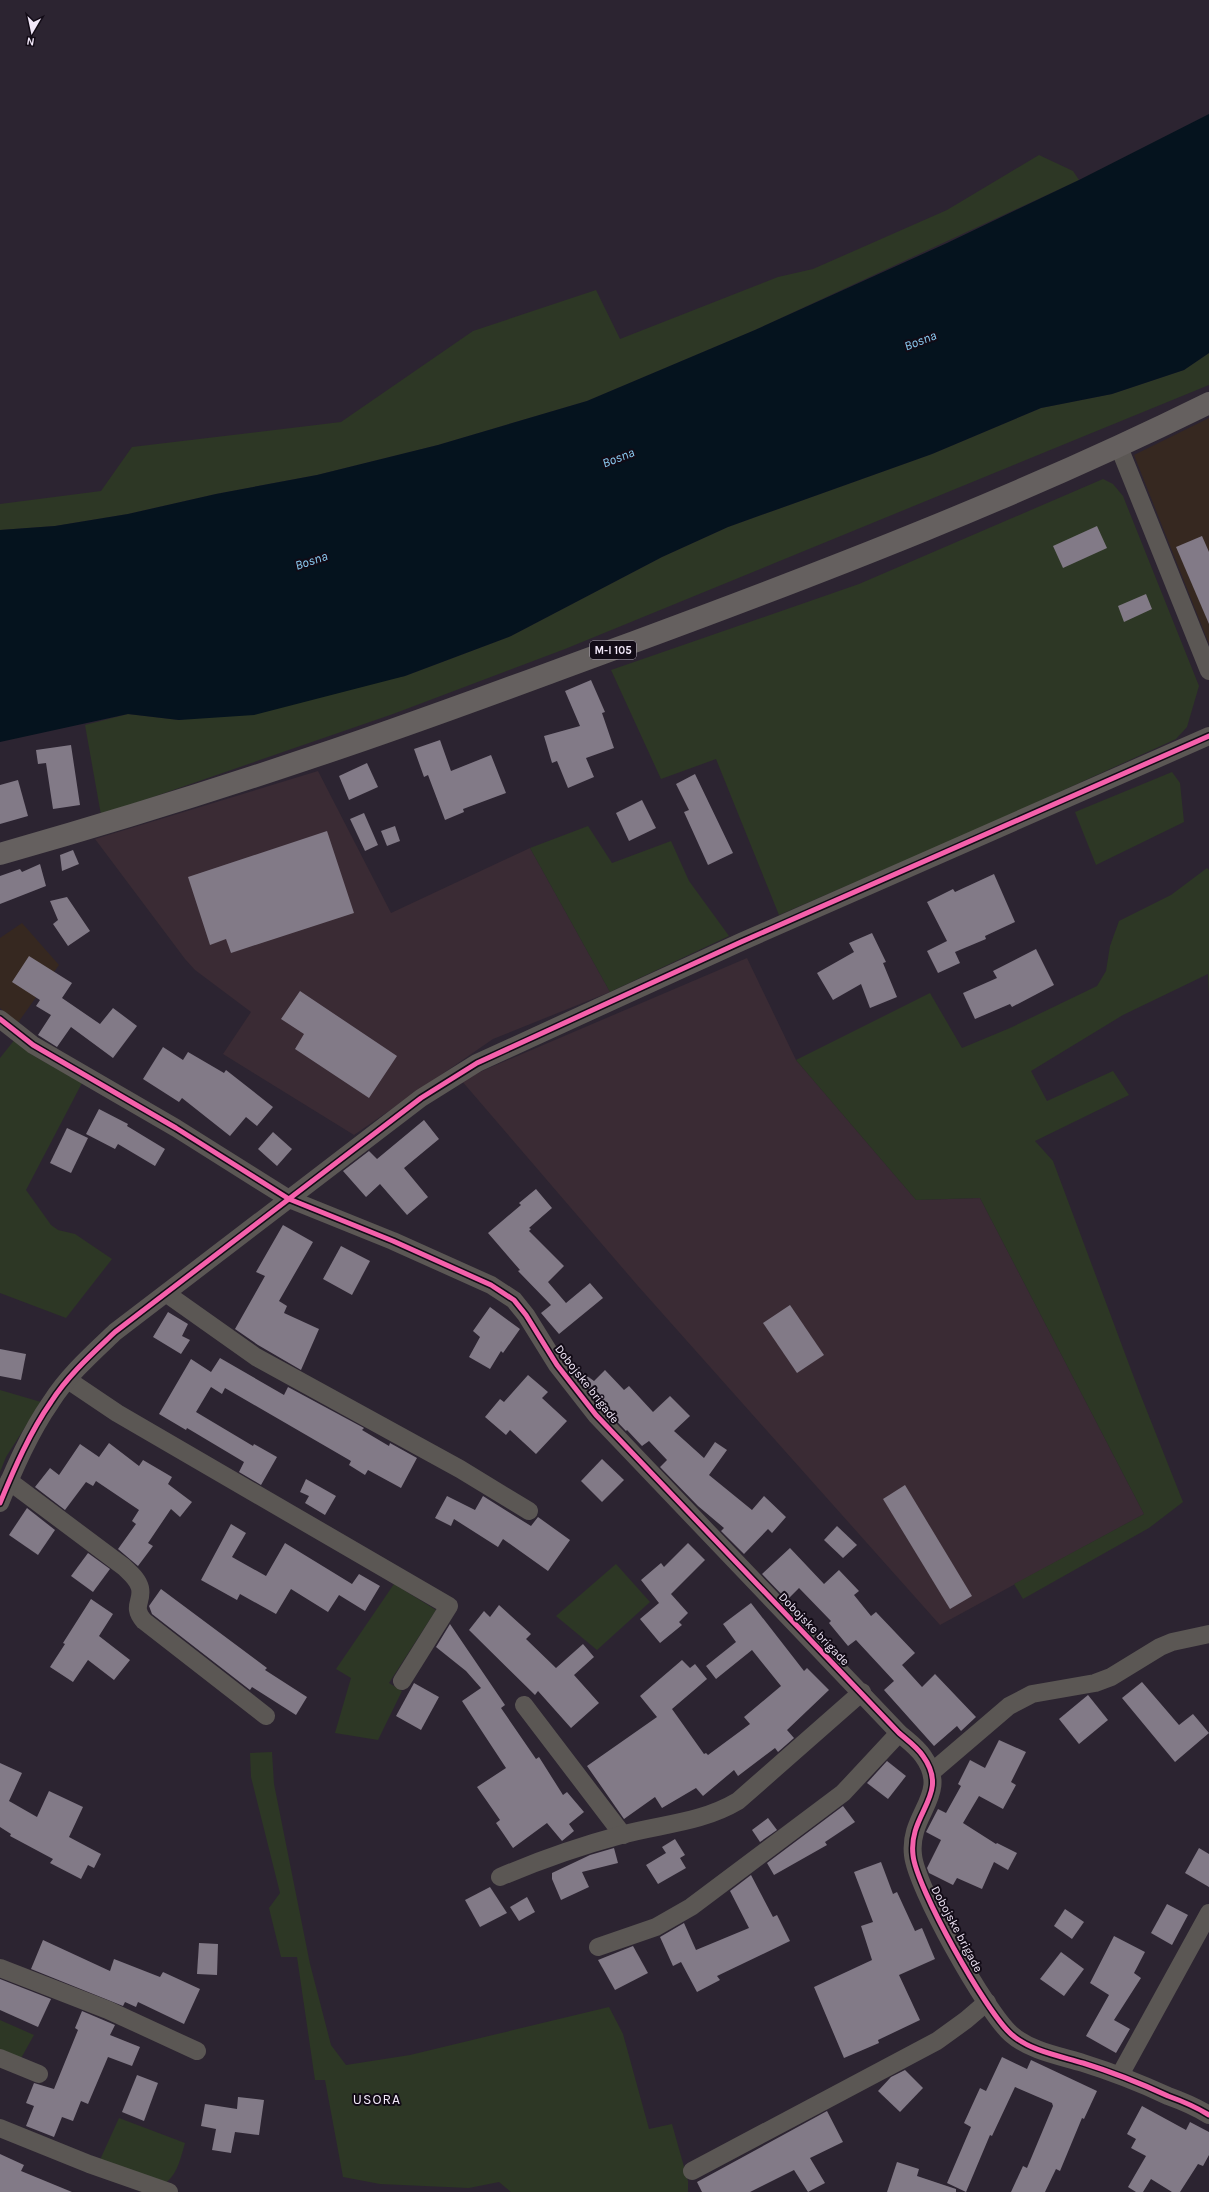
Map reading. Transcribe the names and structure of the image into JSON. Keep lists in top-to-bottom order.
{
  "streets": {
    "main road": ["M-I 105"],
    "street": ["Dobojske brigade"]
  },
  "districts": ["USORA"],
  "water": ["Bosna"],
  "north": "bottom"
}
